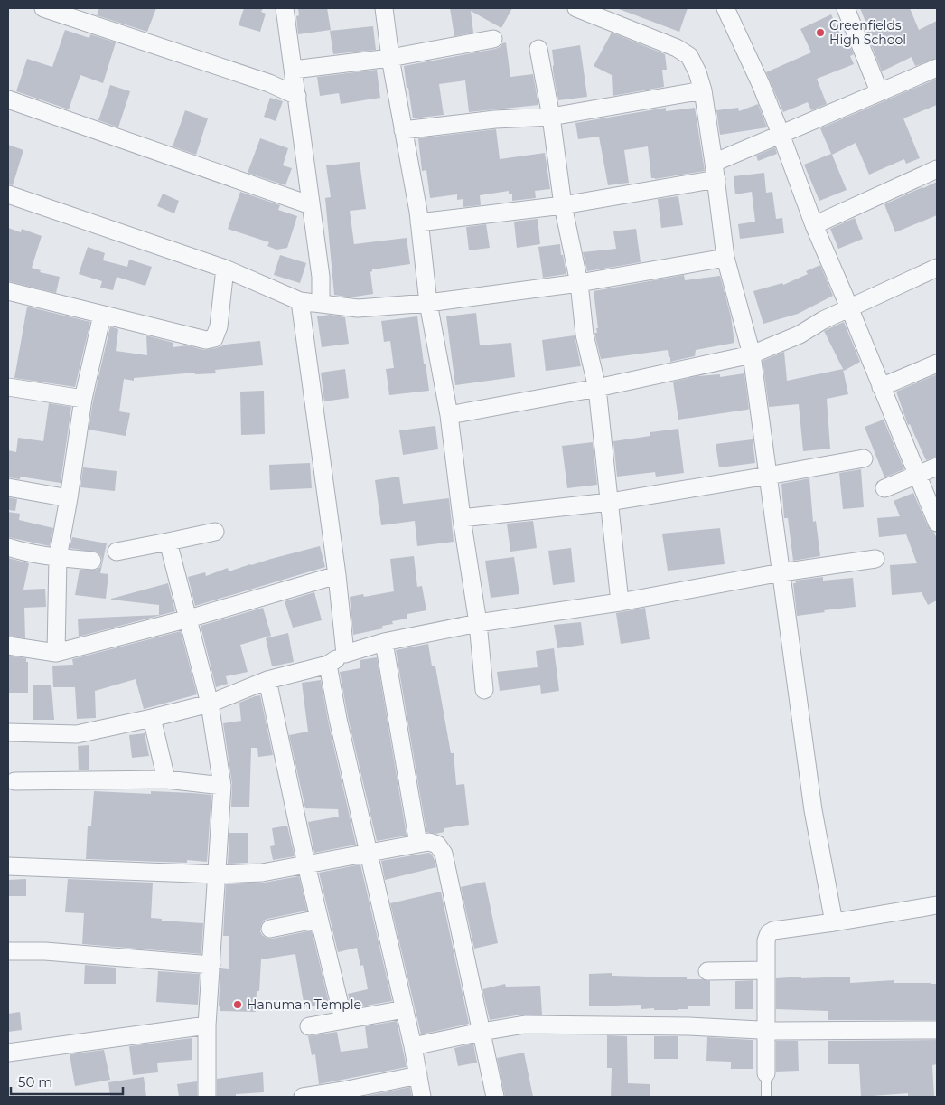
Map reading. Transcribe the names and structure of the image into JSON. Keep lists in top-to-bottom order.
{
  "places": ["Greenfields High School", "Hanuman Temple"],
  "scale_bar": "50 m"
}
